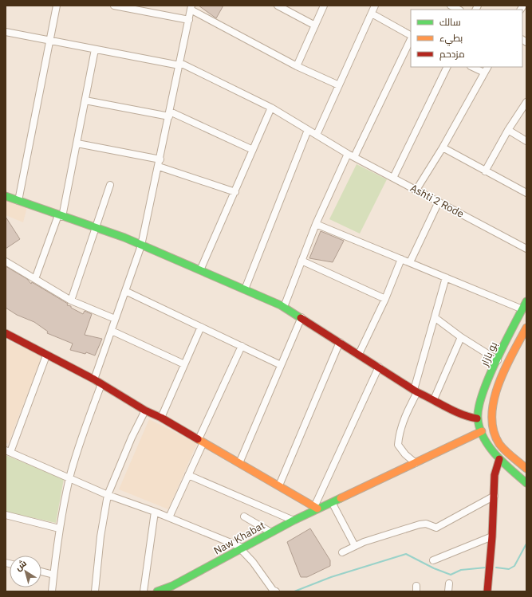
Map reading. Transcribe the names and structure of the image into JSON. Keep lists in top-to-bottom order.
{
  "streets": {
    "street": ["Ashti 2 Rode", "بو بازار", "Naw Khabat"]
  },
  "legend": ["سالك", "بطيء", "مزدحم"],
  "north": "top left"
}
